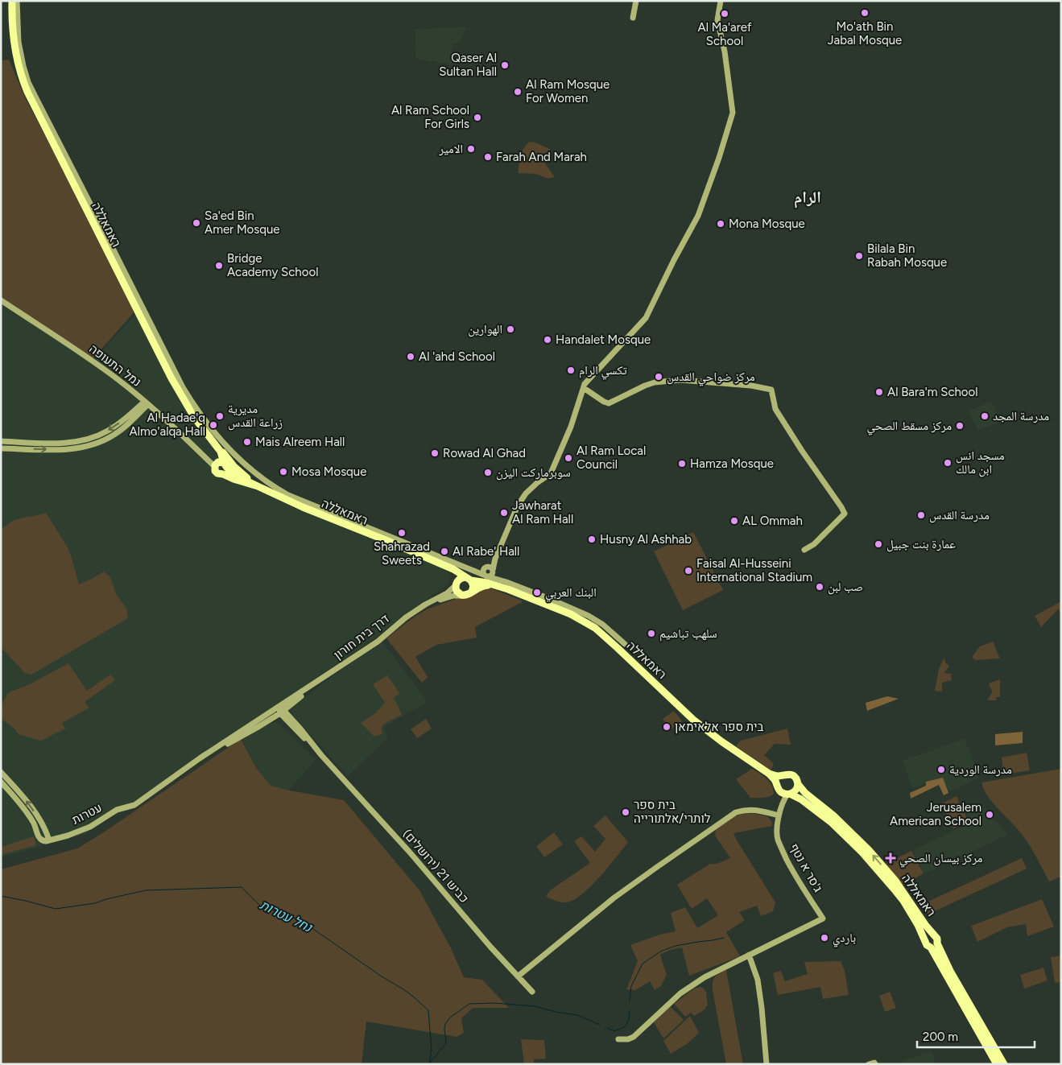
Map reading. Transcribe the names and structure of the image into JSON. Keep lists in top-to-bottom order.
{
  "streets": {
    "highway": ["ראמאללה"],
    "street": [
      "נמל התעופה",
      "דרך בית חורון",
      "עטרות",
      "כביש 21 (ירושלים)",
      "ג'סר א נטף"
    ]
  },
  "crossings": [
    ["ראמאללה", "נמל התעופה"],
    ["ראמאללה", "דרך בית חורון"],
    ["ראמאללה", "ג'סר א נטף"],
    ["דרך בית חורון", "עטרות"],
    ["דרך בית חורון", "כביש 21 (ירושלים)"]
  ],
  "districts": ["الرام"],
  "water": ["נחל עטרות"],
  "places": {
    "other": [
      "Mo'ath Bin Jabal Mosque",
      "Al Ma'aref School",
      "Qaser Al Sultan Hall",
      "Al Ram Mosque For Women",
      "Al Ram School For Girls",
      "الامير",
      "Farah And Marah",
      "Sa'ed Bin Amer Mosque",
      "Mona Mosque",
      "Bilala Bin Rabah Mosque",
      "Bridge Academy School",
      "الهوارين",
      "Handalet Mosque",
      "Al 'ahd School",
      "تكسي الرام",
      "مركز ضواحي القدس",
      "Al Bara'm School",
      "مديرية زراعة القدس",
      "مدرسة المجد",
      "Al Hadae'q Almo'alqa Hall",
      "مركز مسقط الصحي",
      "Mais Alreem Hall",
      "Rowad Al Ghad",
      "Al Ram Local Council",
      "مسجد انس ابن مالك",
      "Hamza Mosque",
      "Mosa Mosque",
      "سوبرماركت اليزن",
      "Jawharat Al Ram Hall",
      "مدرسة القدس",
      "AL Ommah",
      "Shahrazad Sweets",
      "Husny Al Ashhab",
      "عمارة بنت جبيل",
      "Al Rabe' Hall",
      "Faisal Al-Husseini International Stadium",
      "صب لبن",
      "البنك العربي",
      "سلهب تباشيم",
      "בית ספר אלאימאן",
      "مدرسة الوردية",
      "בית ספר לותרי/אלתורייה",
      "Jerusalem American School",
      "باردي"
    ],
    "health": ["مركز بيسان الصحي"]
  },
  "scale_bar": "200 m"
}
